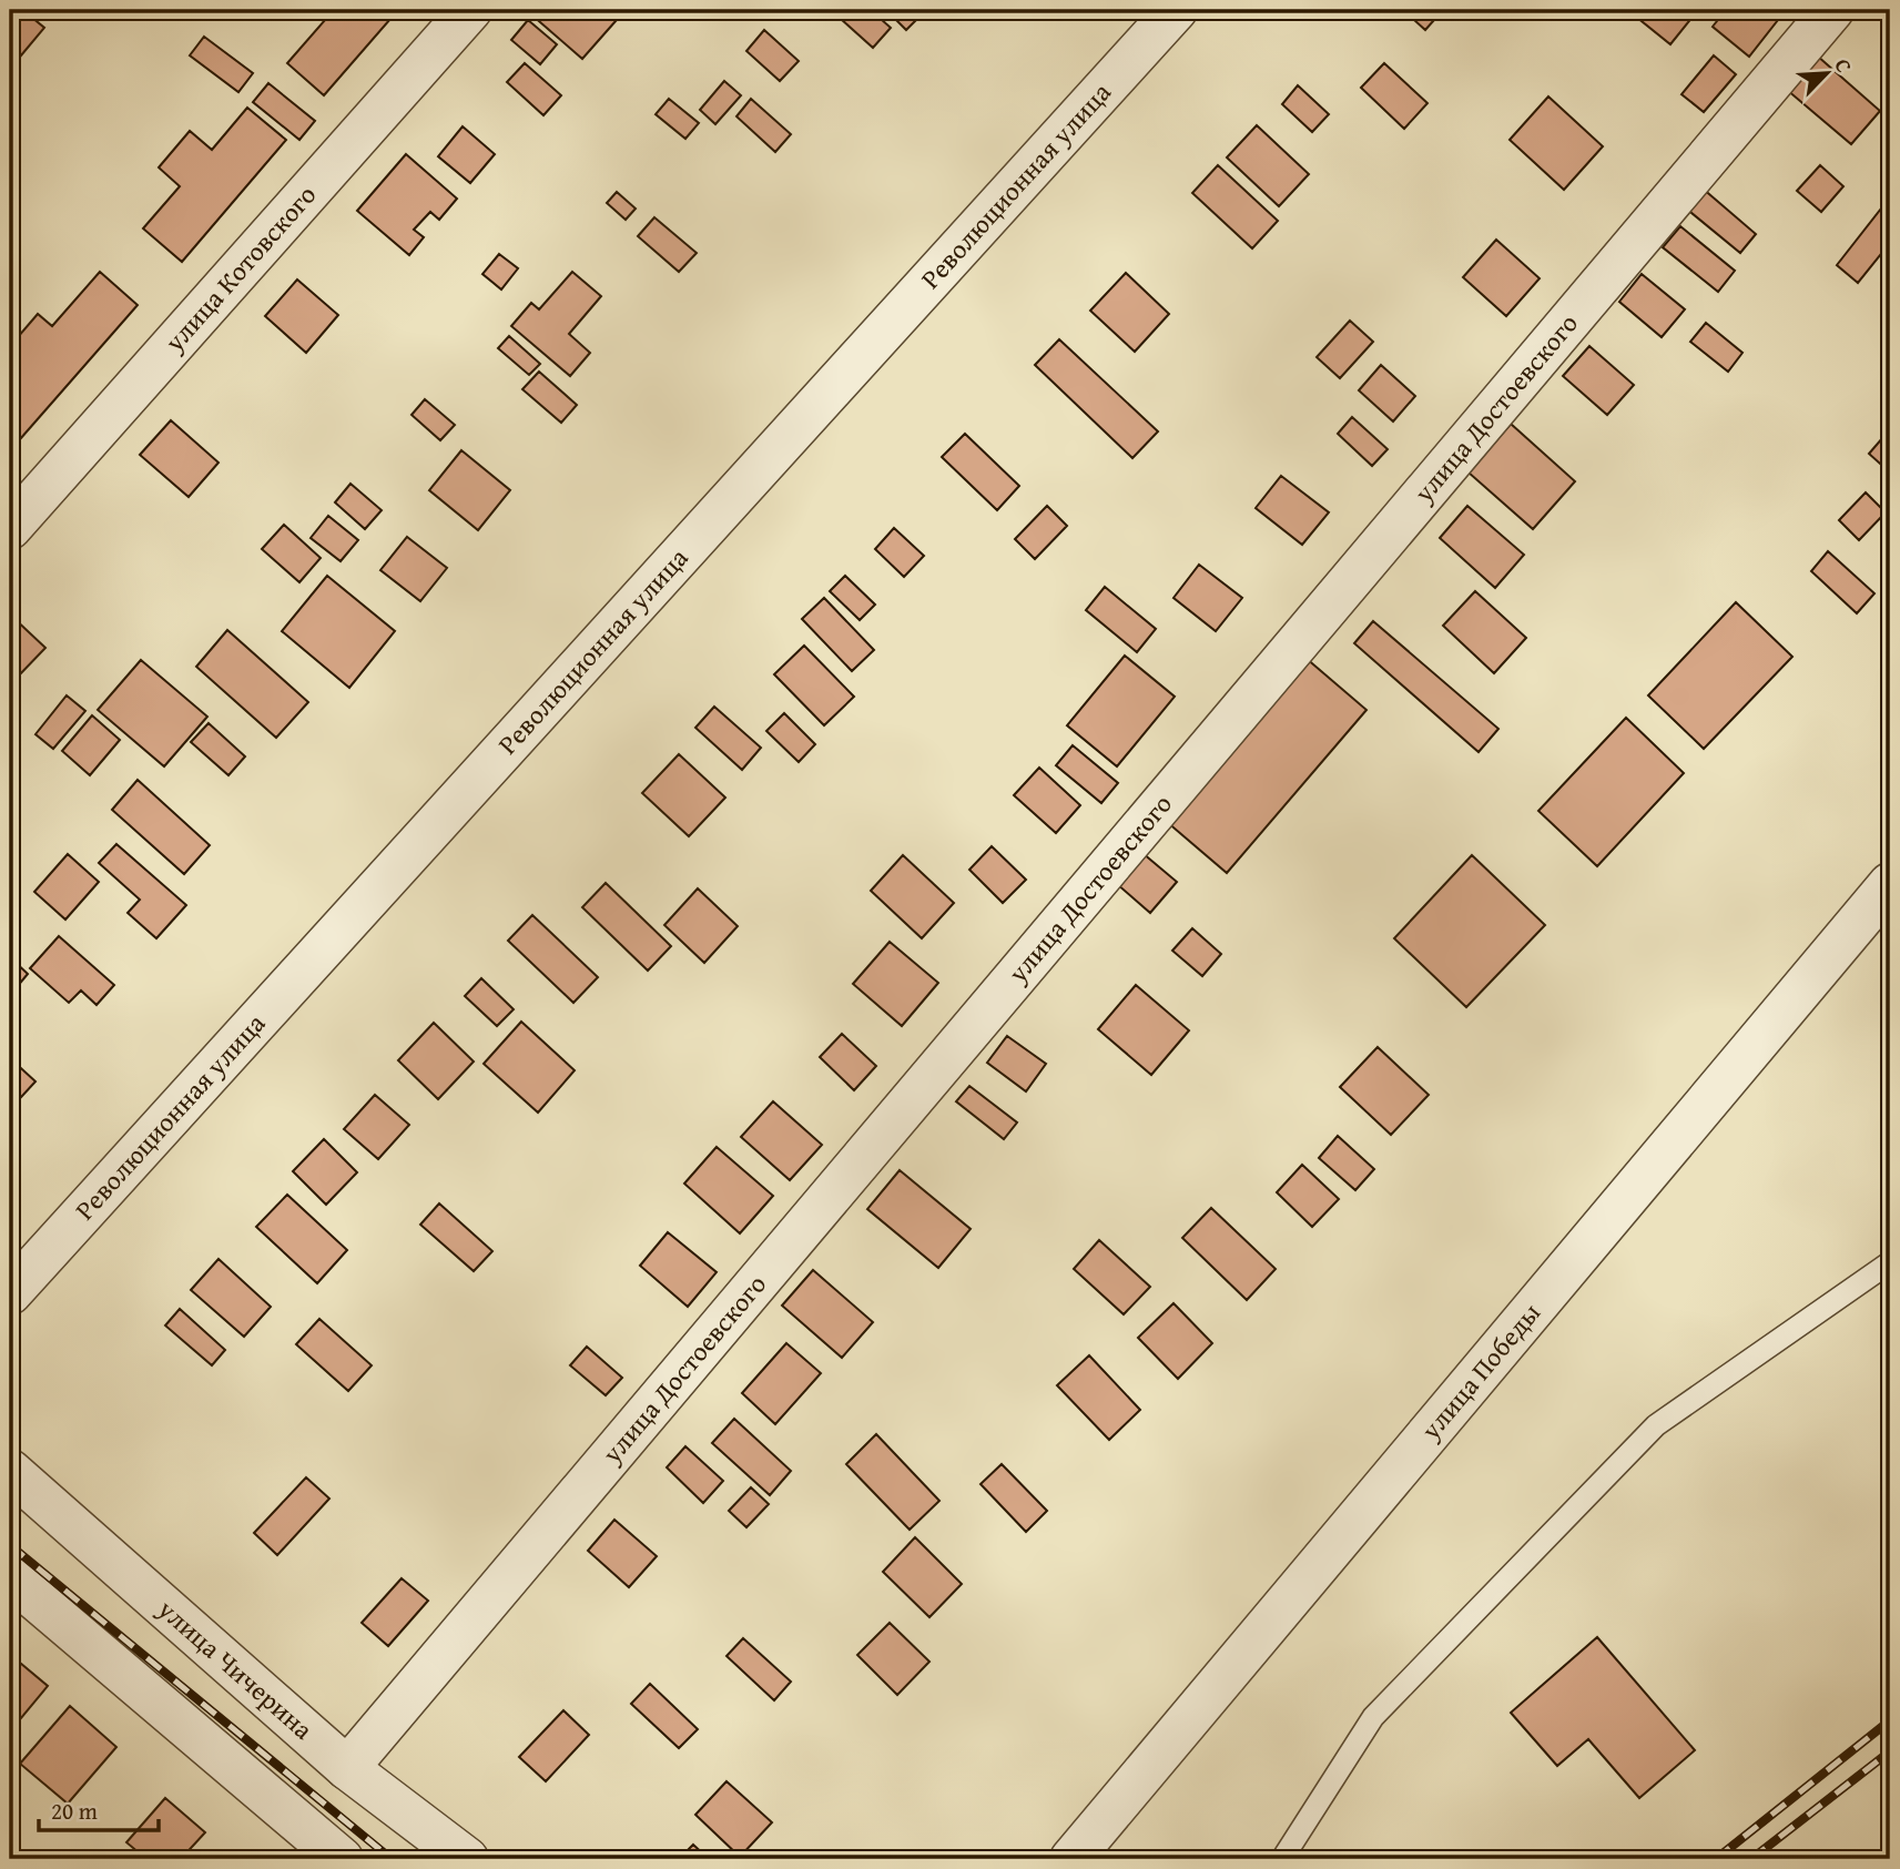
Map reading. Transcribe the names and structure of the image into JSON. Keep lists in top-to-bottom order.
{
  "streets": {
    "street": [
      "Революционная улица",
      "улица Котовского",
      "улица Достоевского",
      "улица Победы",
      "улица Чичерина"
    ]
  },
  "crossings": [
    ["улица Достоевского", "улица Чичерина"]
  ],
  "scale_bar": "20 m",
  "north": "top right"
}
